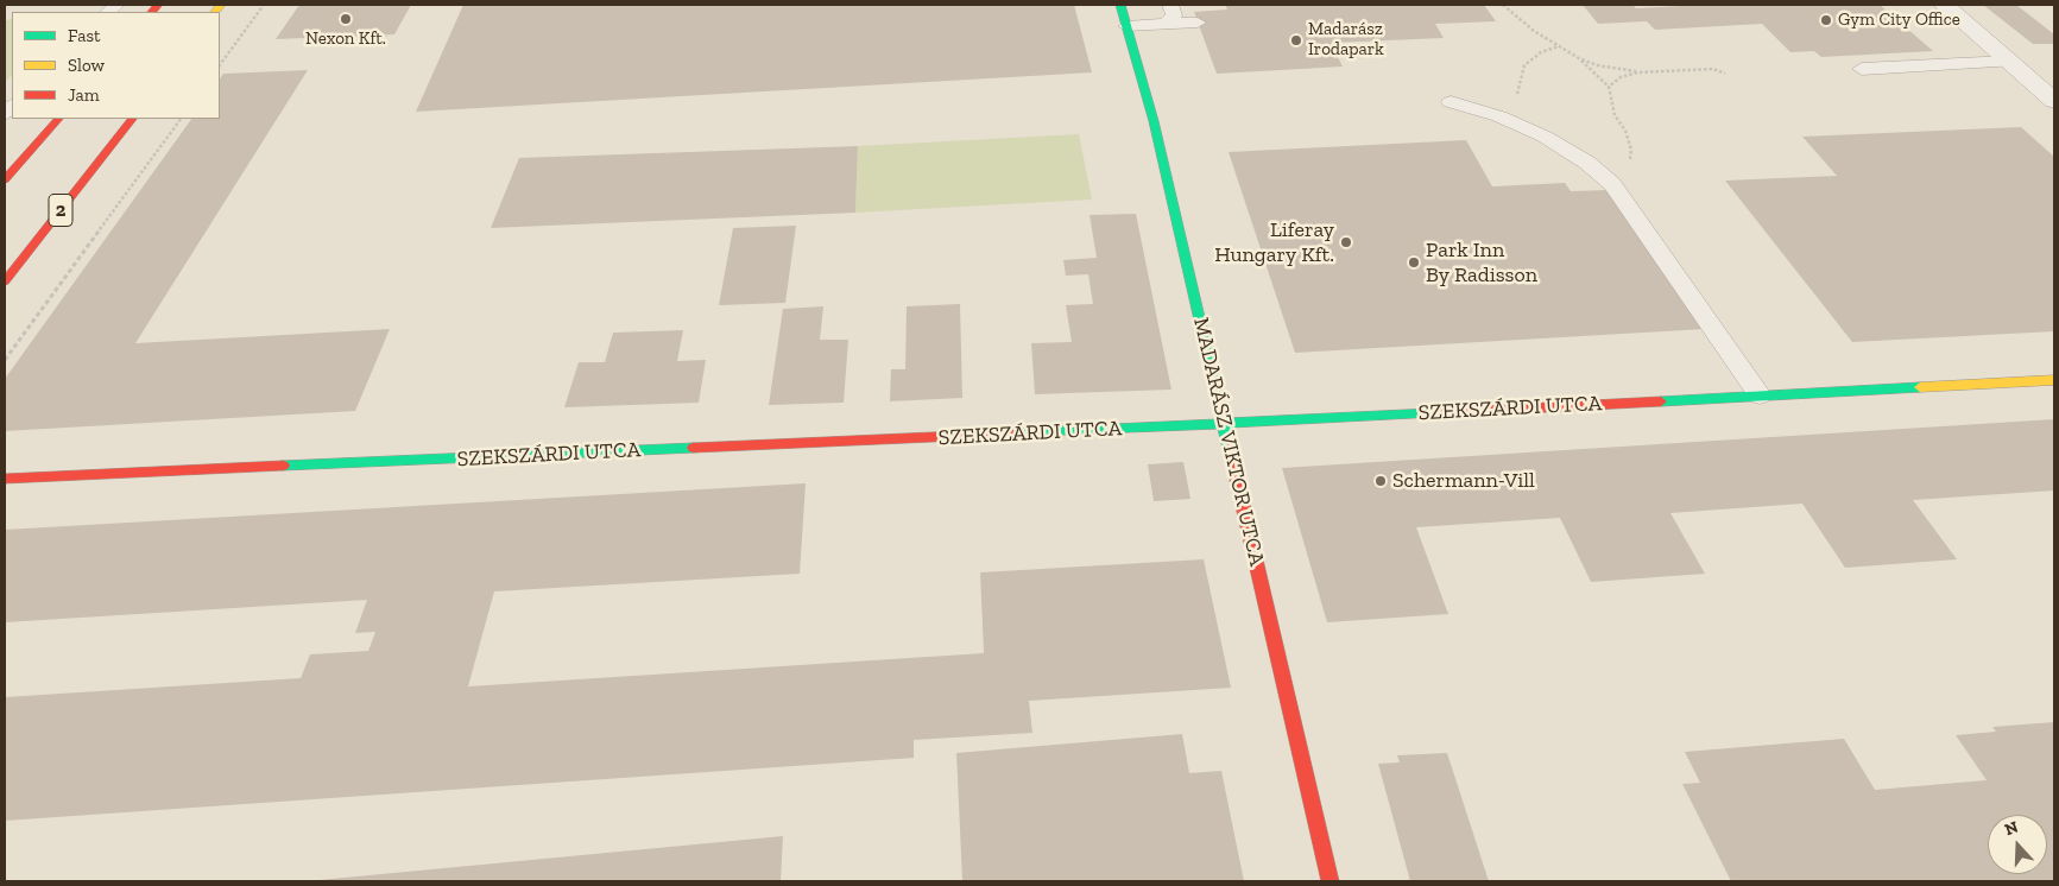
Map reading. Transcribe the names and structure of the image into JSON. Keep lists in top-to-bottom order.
{
  "streets": {
    "street": ["2", "SZEKSZÁRDI UTCA", "MADARÁSZ VIKTOR UTCA"]
  },
  "crossings": [
    ["SZEKSZÁRDI UTCA", "MADARÁSZ VIKTOR UTCA"]
  ],
  "places": [
    "Nexon Kft.",
    "Gym City Office",
    "Madarász Irodapark",
    "Liferay Hungary Kft.",
    "Park Inn By Radisson",
    "Schermann-Vill"
  ],
  "legend": ["Fast", "Slow", "Jam"],
  "north": "top"
}
